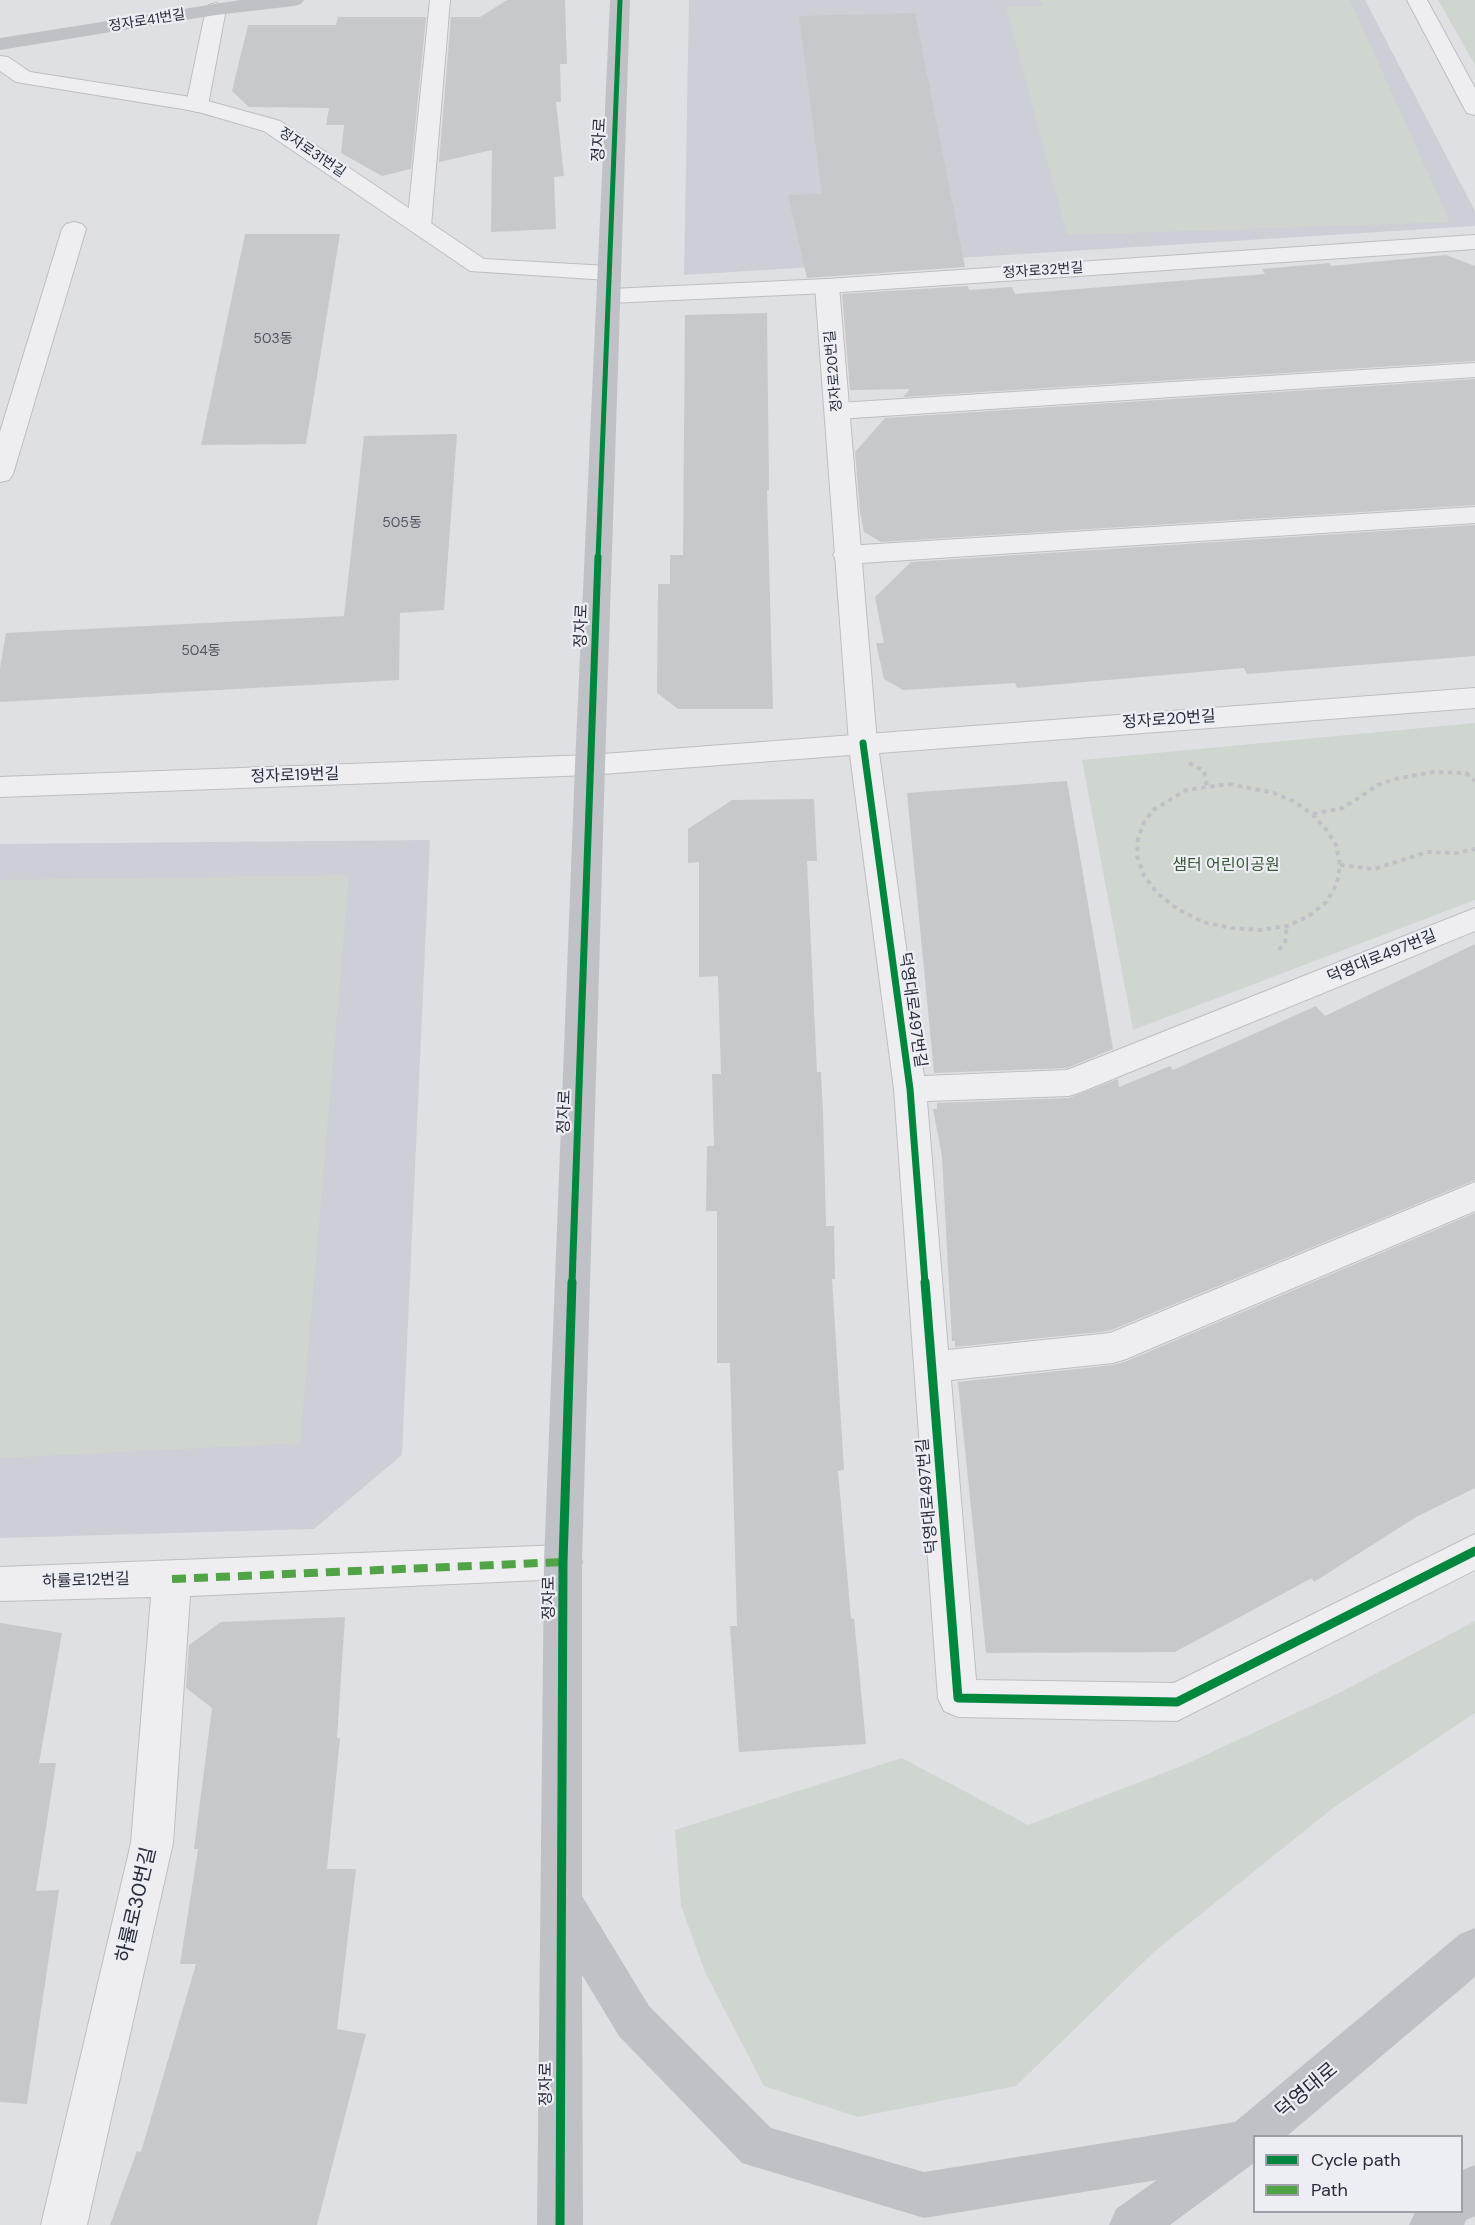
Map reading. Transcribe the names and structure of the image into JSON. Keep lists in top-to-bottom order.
{
  "streets": {
    "street": [
      "정자로41번길",
      "정자로",
      "정자로31번길",
      "정자로32번길",
      "정자로20번길",
      "정자로19번길",
      "덕영대로497번길",
      "하률로12번길",
      "하률로30번길",
      "덕영대로"
    ]
  },
  "crossings": [
    ["정자로", "정자로31번길"],
    ["정자로", "정자로32번길"],
    ["정자로", "정자로20번길"],
    ["정자로", "정자로19번길"],
    ["정자로", "하률로12번길"],
    ["정자로31번길", "정자로32번길"],
    ["정자로32번길", "정자로20번길"],
    ["정자로20번길", "정자로19번길"],
    ["정자로20번길", "덕영대로497번길"],
    ["하률로12번길", "하률로30번길"]
  ],
  "parks": ["샘터 어린이공원"],
  "house_numbers": ["503동", "505동", "504동"],
  "legend": ["Cycle path", "Path"]
}
